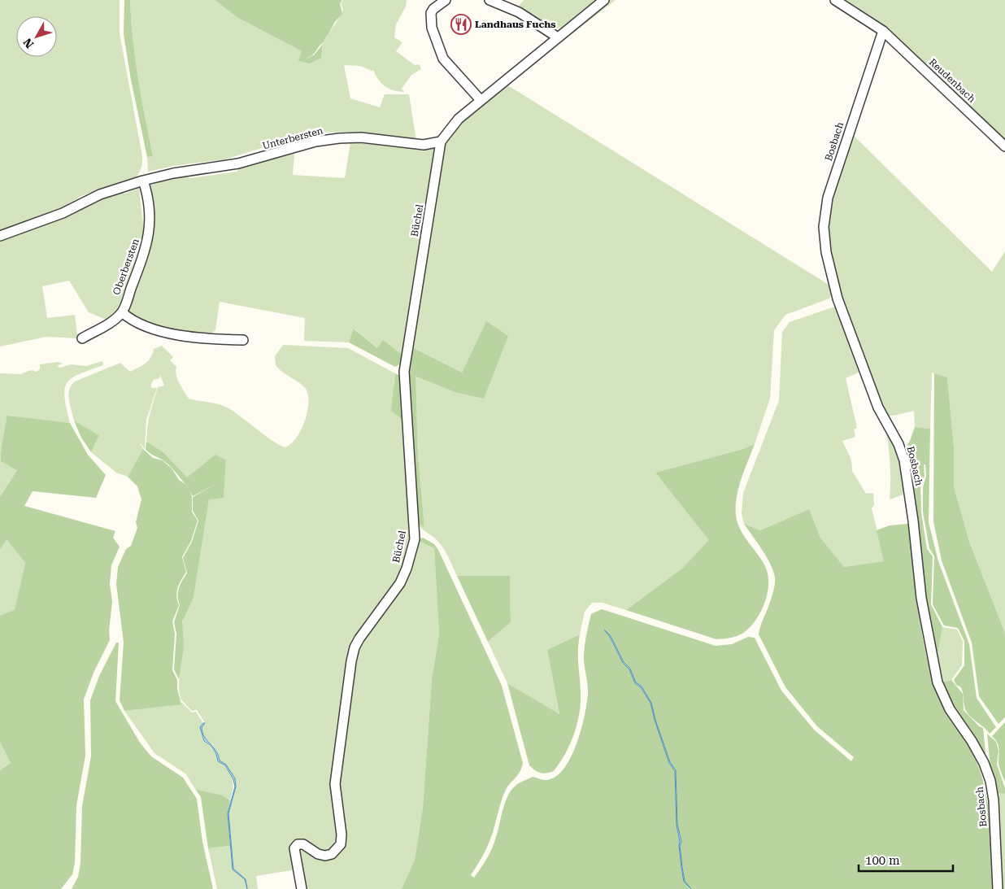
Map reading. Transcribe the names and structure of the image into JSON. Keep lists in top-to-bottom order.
{
  "streets": {
    "street": [
      "Reudenbach",
      "Unterbersten",
      "Bosbach",
      "Büchel",
      "Oberbersten"
    ]
  },
  "crossings": [
    ["Reudenbach", "Bosbach"],
    ["Unterbersten", "Büchel"],
    ["Unterbersten", "Oberbersten"]
  ],
  "places": {
    "restaurant": ["Landhaus Fuchs"]
  },
  "scale_bar": "100 m",
  "north": "bottom left"
}
